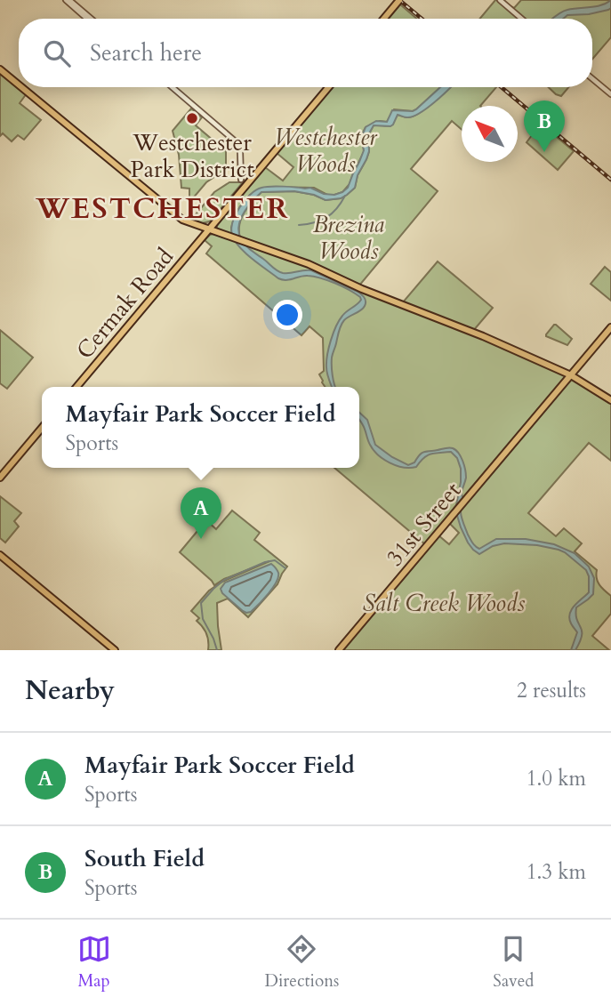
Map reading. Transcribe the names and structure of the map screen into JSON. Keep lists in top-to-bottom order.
{
  "streets": {
    "main road": ["Cermak Road", "31st Street"]
  },
  "districts": ["WESTCHESTER"],
  "parks": ["Westchester Woods", "Brezina Woods", "Salt Creek Woods"],
  "places": ["Westchester Park District"],
  "north": "top left",
  "page": {
    "search": "Search here",
    "pins": ["B", "A"],
    "popup": ["Mayfair Park Soccer Field", "Sports"],
    "heading": ["Nearby", "2 results"],
    "list": [
      {
        "mark": "A",
        "name": "Mayfair Park Soccer Field",
        "note": "Sports",
        "value": "1.0 km"
      },
      {
        "mark": "B",
        "name": "South Field",
        "note": "Sports",
        "value": "1.3 km"
      }
    ],
    "nav": ["Map", "Directions", "Saved"]
  }
}
